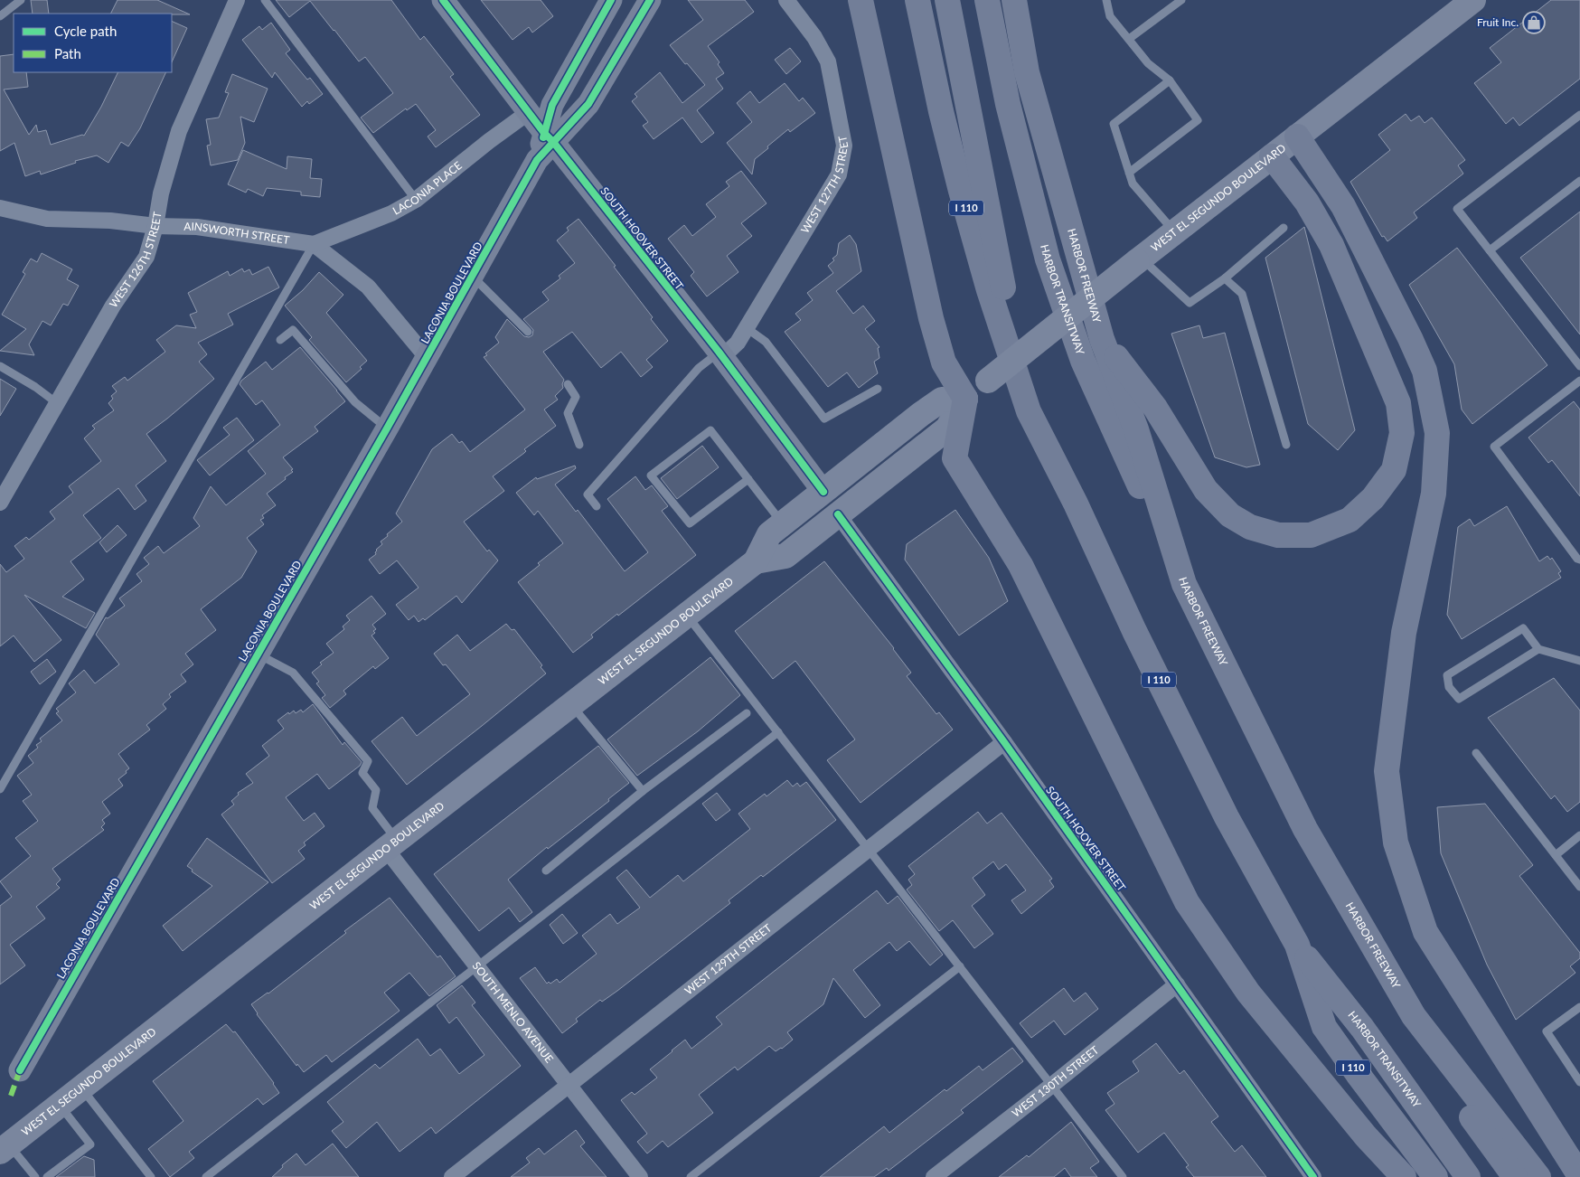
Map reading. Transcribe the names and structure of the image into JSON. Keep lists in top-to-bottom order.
{
  "streets": {
    "highway": ["I 110", "HARBOR FREEWAY", "HARBOR TRANSITWAY"],
    "main road": ["WEST EL SEGUNDO BOULEVARD"],
    "street": [
      "WEST 127TH STREET",
      "LACONIA PLACE",
      "AINSWORTH STREET",
      "SOUTH HOOVER STREET",
      "WEST 126TH STREET",
      "LACONIA BOULEVARD",
      "WEST 129TH STREET",
      "SOUTH MENLO AVENUE",
      "WEST 130TH STREET"
    ]
  },
  "crossings": [
    ["WEST 127TH STREET", "SOUTH HOOVER STREET"],
    ["LACONIA PLACE", "AINSWORTH STREET"],
    ["LACONIA PLACE", "SOUTH HOOVER STREET"],
    ["WEST EL SEGUNDO BOULEVARD", "SOUTH HOOVER STREET"],
    ["WEST EL SEGUNDO BOULEVARD", "SOUTH MENLO AVENUE"],
    ["I 110", "HARBOR TRANSITWAY"],
    ["AINSWORTH STREET", "WEST 126TH STREET"],
    ["AINSWORTH STREET", "LACONIA BOULEVARD"],
    ["SOUTH HOOVER STREET", "LACONIA BOULEVARD"],
    ["SOUTH HOOVER STREET", "WEST 129TH STREET"],
    ["SOUTH HOOVER STREET", "WEST 130TH STREET"],
    ["HARBOR FREEWAY", "HARBOR TRANSITWAY"],
    ["WEST 129TH STREET", "SOUTH MENLO AVENUE"]
  ],
  "places": {
    "shop": ["Fruit Inc."]
  },
  "legend": ["Cycle path", "Path"]
}
